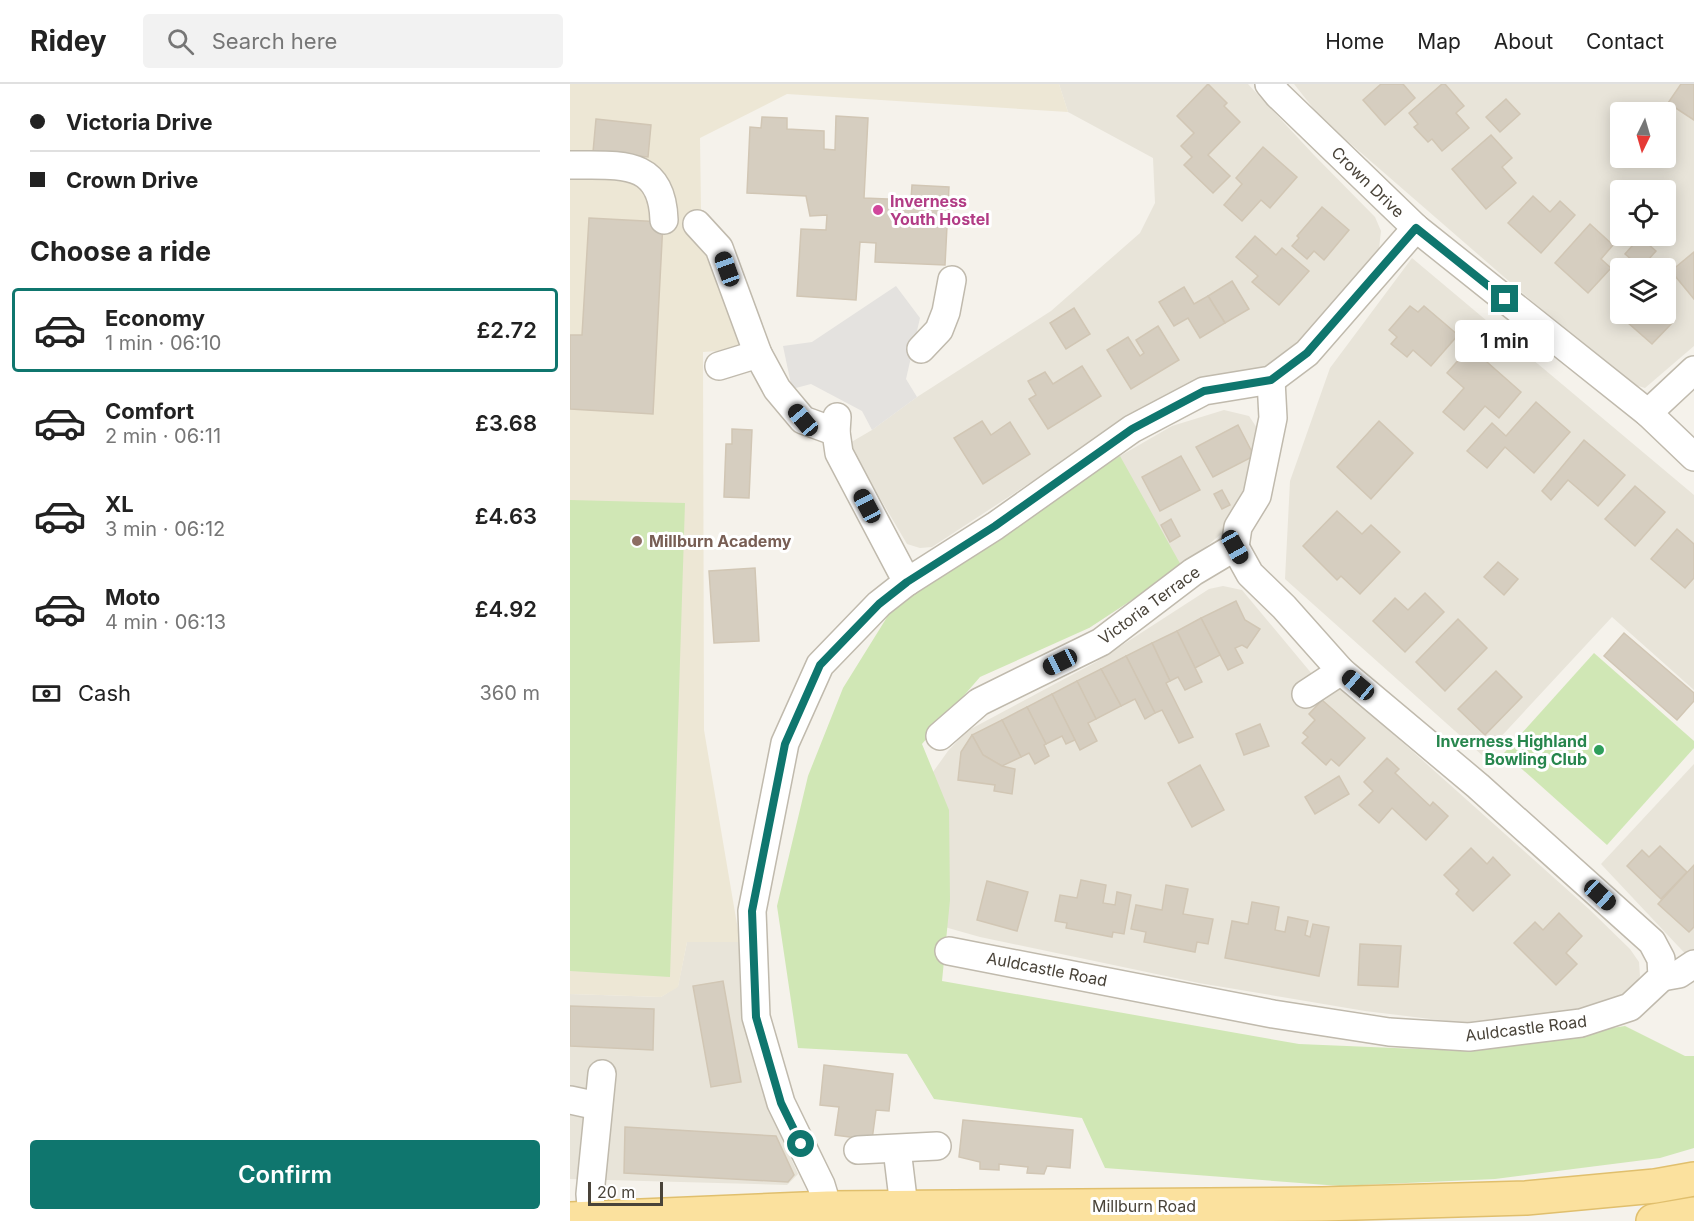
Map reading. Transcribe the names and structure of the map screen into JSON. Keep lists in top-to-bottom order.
{
  "streets": {
    "main road": ["Millburn Road"],
    "street": ["Crown Drive", "Victoria Terrace", "Auldcastle Road"]
  },
  "places": ["Inverness Youth Hostel", "Millburn Academy", "Inverness Highland Bowling Club"],
  "scale_bar": "20 m",
  "north": "bottom",
  "page": {
    "header": "Ridey",
    "search": "Search here",
    "nav": [
      "Home",
      "Map",
      "About",
      "Contact"
    ],
    "banner": ["Victoria Drive", "Crown Drive"],
    "heading": "Choose a ride",
    "list": [
      {
        "name": "Economy",
        "note": "1 min · 06:10",
        "value": "£2.72"
      },
      {
        "name": "Comfort",
        "note": "2 min · 06:11",
        "value": "£3.68"
      },
      {
        "name": "XL",
        "note": "3 min · 06:12",
        "value": "£4.63"
      },
      {
        "name": "Moto",
        "note": "4 min · 06:13",
        "value": "£4.92"
      }
    ],
    "bubble": "1 min",
    "pay": ["Cash", "360 m"],
    "buttons": "Confirm",
    "scale": "20 m"
  }
}
